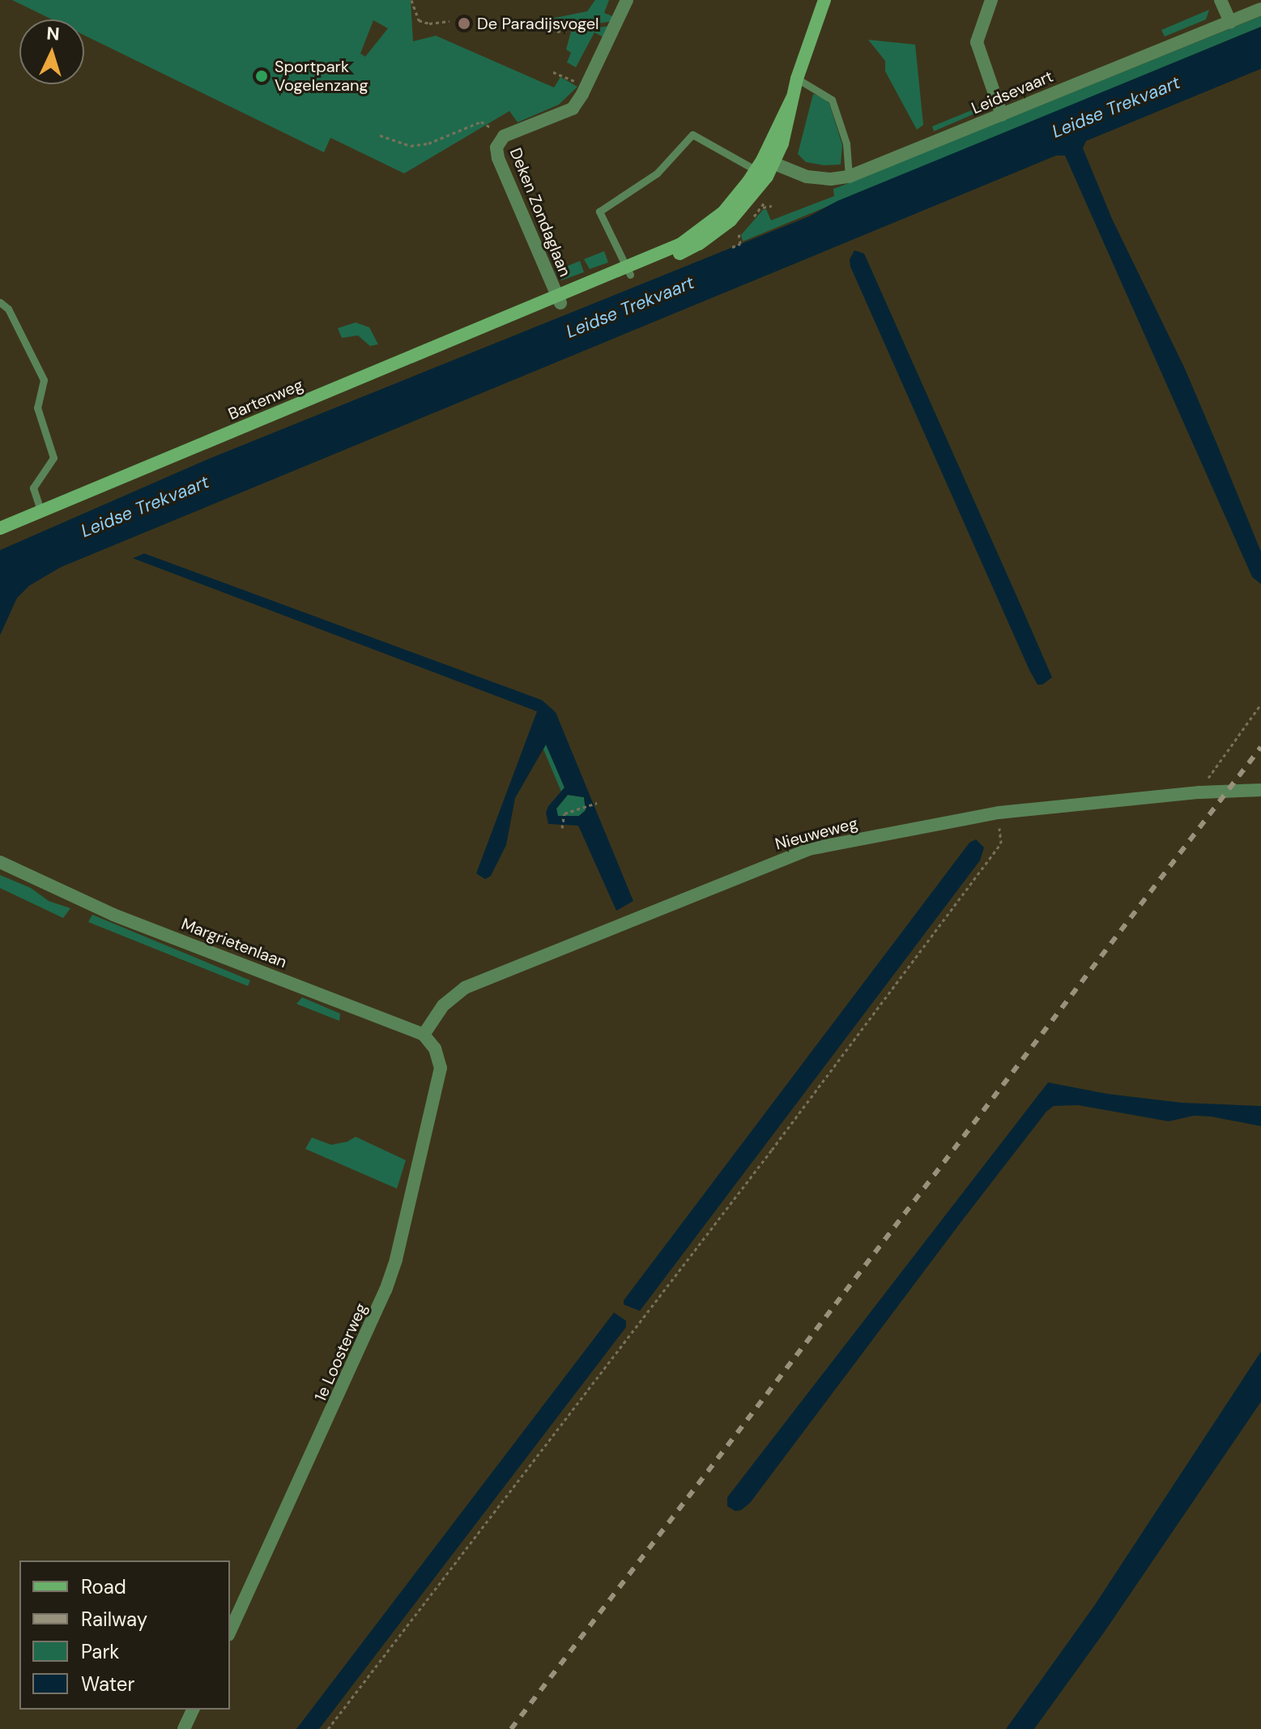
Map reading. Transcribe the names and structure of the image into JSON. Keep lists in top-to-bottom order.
{
  "streets": {
    "main road": ["Bartenweg"],
    "street": [
      "Leidsevaart",
      "Deken Zondaglaan",
      "Nieuweweg",
      "Margrietenlaan",
      "1e Loosterweg"
    ]
  },
  "crossings": [
    ["Deken Zondaglaan", "Bartenweg"],
    ["Nieuweweg", "Margrietenlaan"],
    ["Nieuweweg", "1e Loosterweg"],
    ["Margrietenlaan", "1e Loosterweg"]
  ],
  "water": ["Leidse Trekvaart"],
  "places": ["De Paradijsvogel", "Sportpark Vogelenzang"],
  "legend": [
    "Road",
    "Railway",
    "Park",
    "Water"
  ],
  "north": "top"
}
